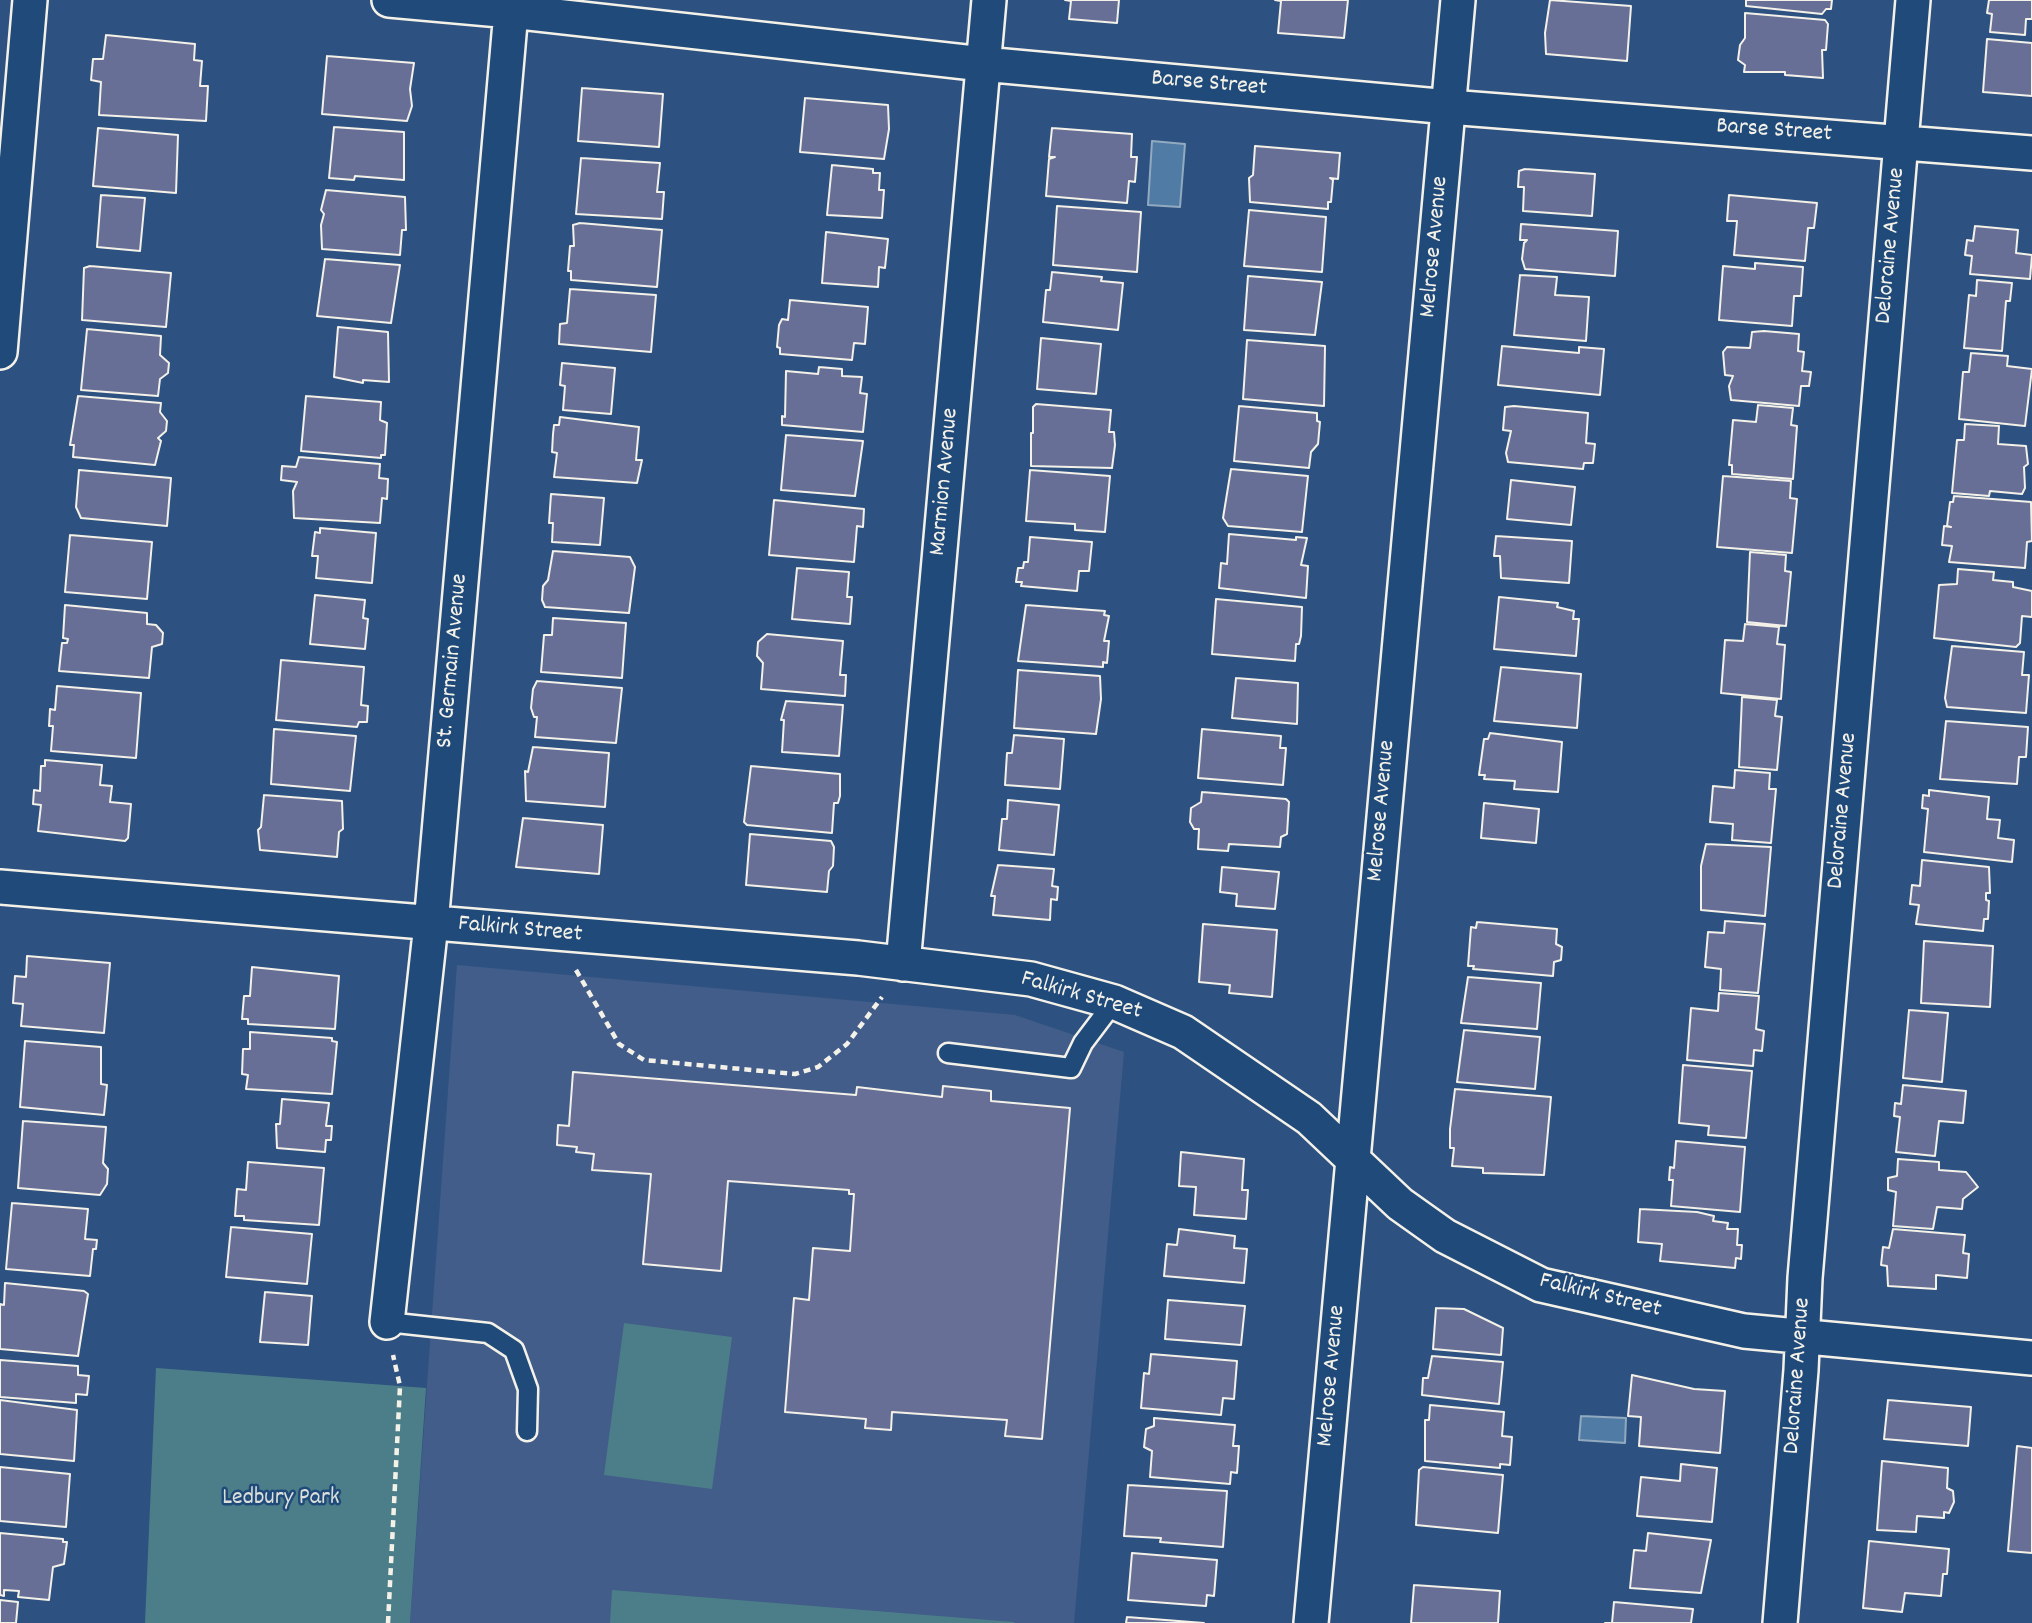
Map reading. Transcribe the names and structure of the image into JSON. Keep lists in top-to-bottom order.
{
  "streets": {
    "street": [
      "Barse Street",
      "Deloraine Avenue",
      "Melrose Avenue",
      "Marmion Avenue",
      "St. Germain Avenue",
      "Falkirk Street"
    ]
  },
  "crossings": [
    ["Barse Street", "Deloraine Avenue"],
    ["Barse Street", "Melrose Avenue"],
    ["Barse Street", "Marmion Avenue"],
    ["Barse Street", "St. Germain Avenue"],
    ["Deloraine Avenue", "Falkirk Street"],
    ["Melrose Avenue", "Falkirk Street"],
    ["Marmion Avenue", "Falkirk Street"],
    ["St. Germain Avenue", "Falkirk Street"]
  ],
  "parks": ["Ledbury Park"]
}
